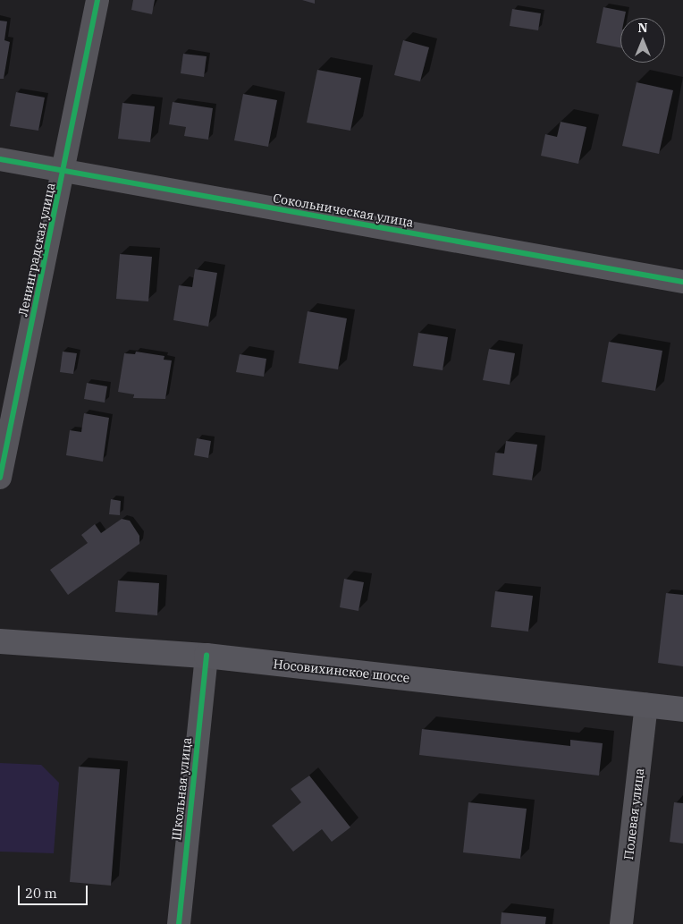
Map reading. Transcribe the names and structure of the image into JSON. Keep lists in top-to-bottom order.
{
  "streets": {
    "main road": ["Носовихинское шоссе"],
    "street": [
      "Сокольническая улица",
      "Ленинградская улица",
      "Школьная улица",
      "Полевая улица"
    ]
  },
  "crossings": [
    ["Сокольническая улица", "Ленинградская улица"],
    ["Носовихинское шоссе", "Школьная улица"],
    ["Носовихинское шоссе", "Полевая улица"]
  ],
  "scale_bar": "20 m",
  "north": "top"
}
